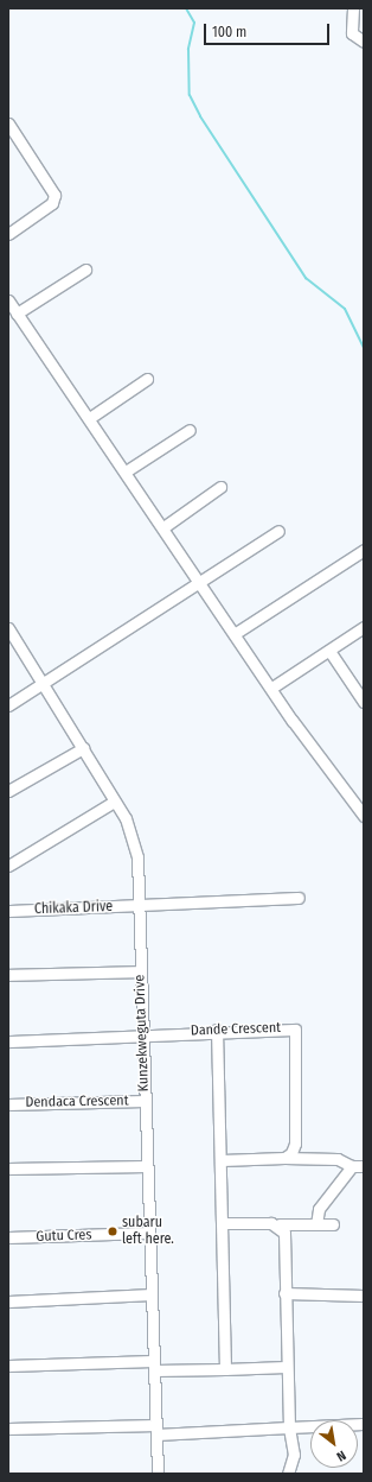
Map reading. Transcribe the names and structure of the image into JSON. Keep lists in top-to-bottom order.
{
  "streets": {
    "street": [
      "Chikaka Drive",
      "Dande Crescent",
      "Kunzekweguta Drive",
      "Dendaca Crescent",
      "Gutu Cres"
    ]
  },
  "crossings": [
    ["Chikaka Drive", "Kunzekweguta Drive"],
    ["Dande Crescent", "Kunzekweguta Drive"],
    ["Kunzekweguta Drive", "Dendaca Crescent"],
    ["Kunzekweguta Drive", "Gutu Cres"]
  ],
  "places": ["subaru left here."],
  "scale_bar": "100 m",
  "north": "bottom right"
}
